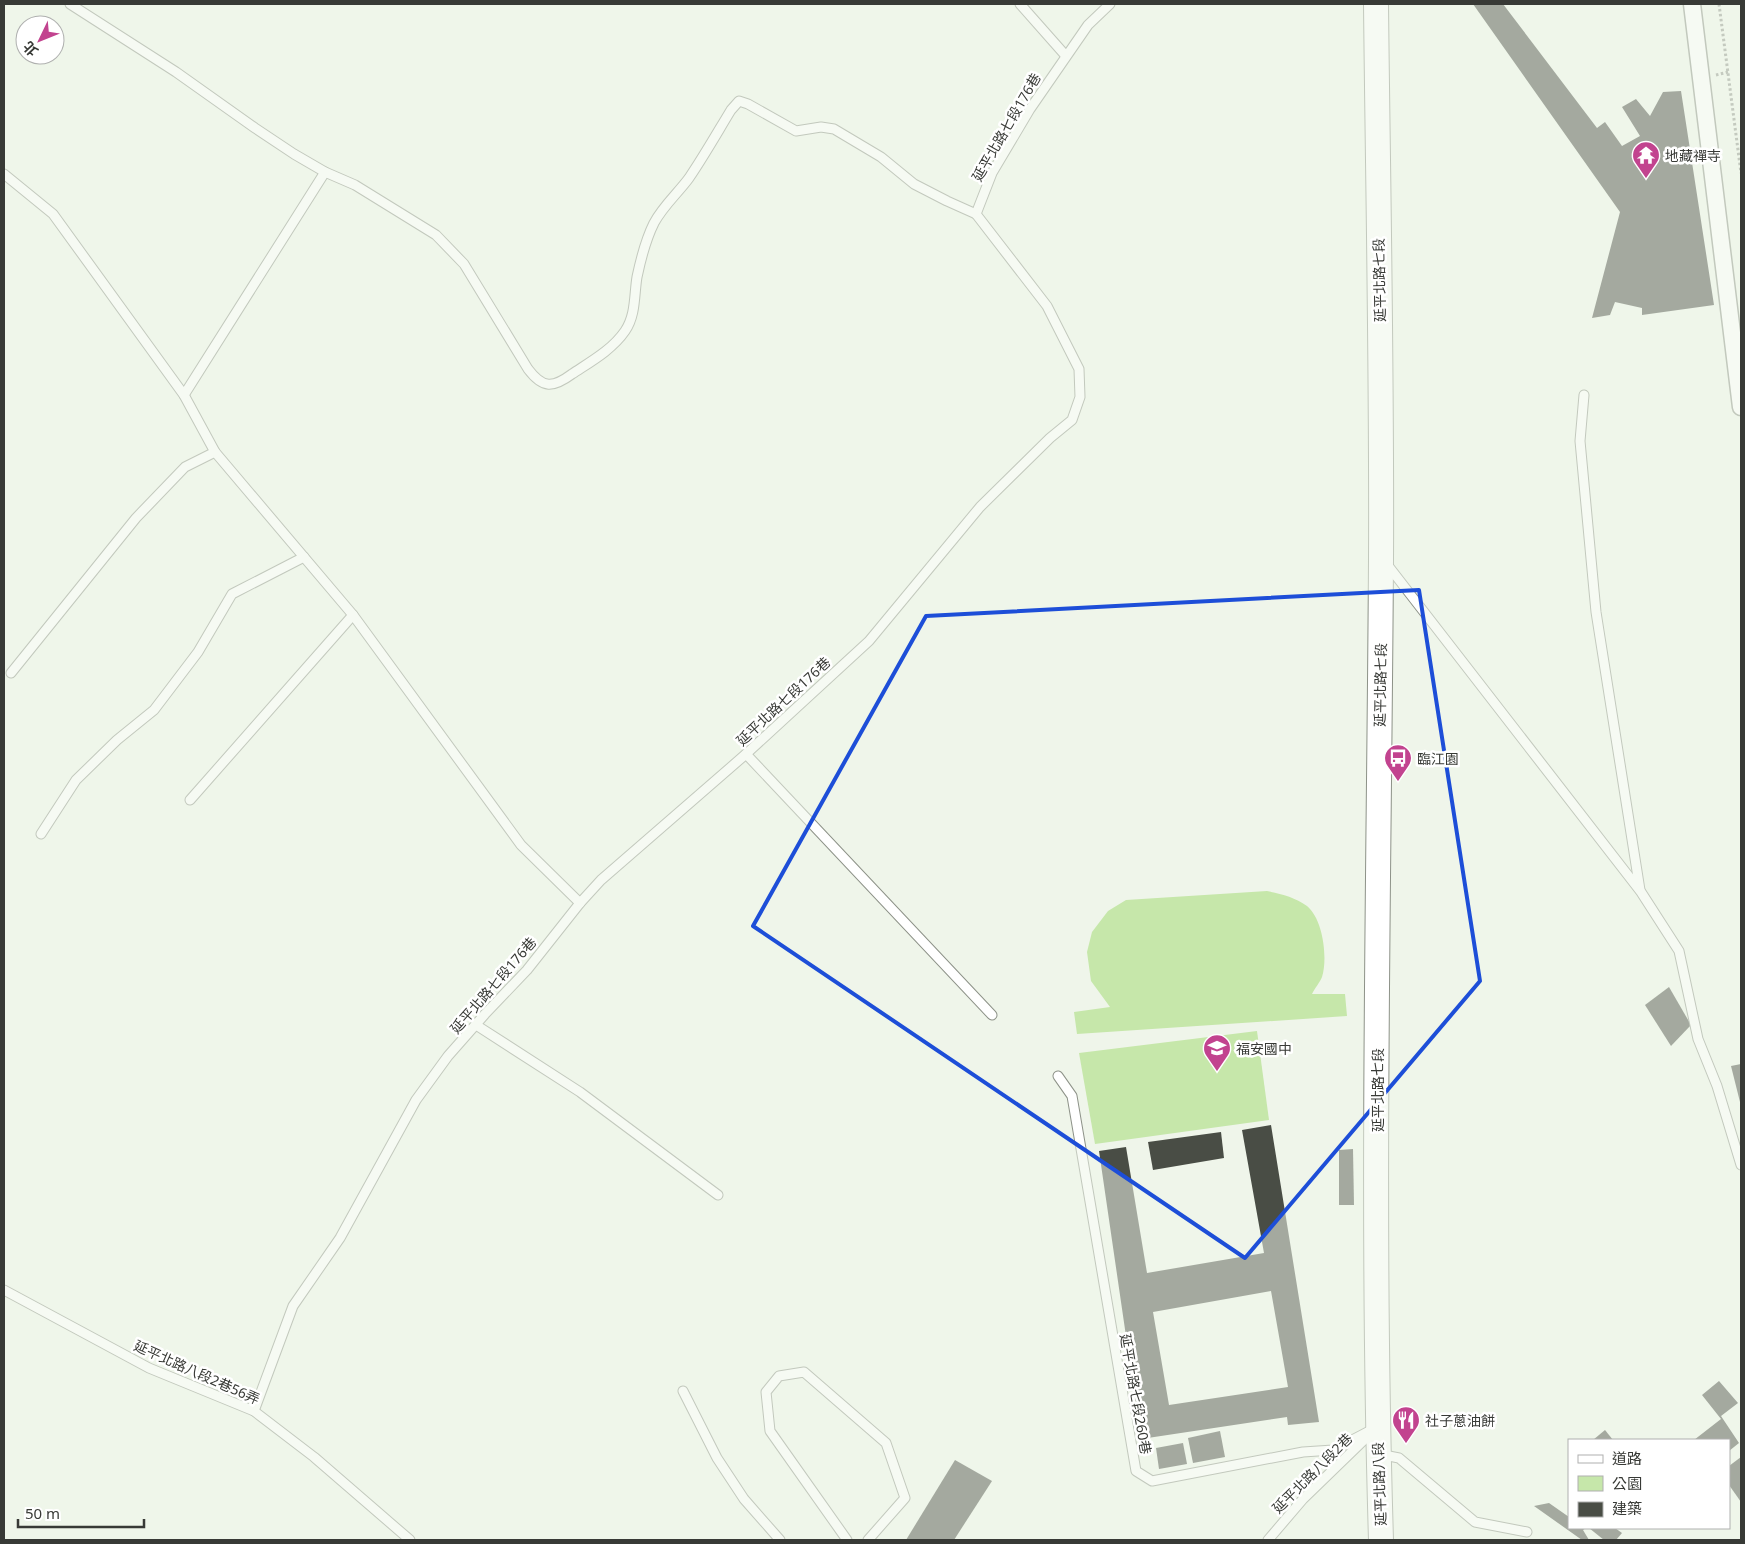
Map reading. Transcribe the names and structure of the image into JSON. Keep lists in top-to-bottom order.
{
  "streets": {
    "street": ["延平北路七段", "延平北路八段"],
    "lane": [
      "延平北路七段176巷",
      "延平北路八段2巷56弄",
      "延平北路七段260巷",
      "延平北路八段2巷"
    ]
  },
  "crossings": [
    ["延平北路七段176巷", "延平北路八段2巷56弄"],
    ["延平北路七段", "延平北路七段260巷"],
    ["延平北路七段", "延平北路八段2巷"],
    ["延平北路七段", "延平北路八段"],
    ["延平北路七段260巷", "延平北路八段2巷"],
    ["延平北路七段260巷", "延平北路八段"],
    ["延平北路八段2巷", "延平北路八段"]
  ],
  "places": {
    "temple": ["地藏禪寺"],
    "bus stop": ["臨江園"],
    "school or university": ["福安國中"],
    "restaurant": ["社子蔥油餅"]
  },
  "legend": ["道路", "公園", "建築"],
  "scale_bar": "50 m",
  "north": "bottom left"
}
